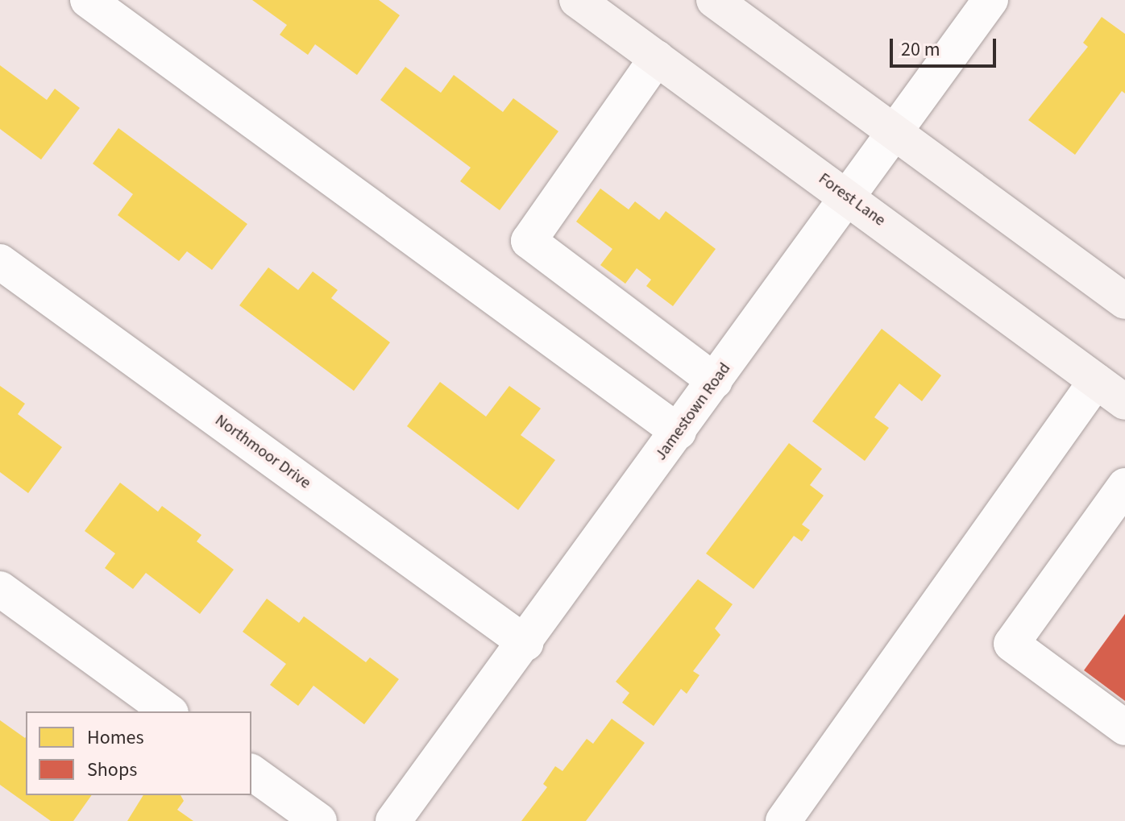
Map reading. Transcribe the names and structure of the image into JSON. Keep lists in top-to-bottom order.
{
  "streets": {
    "main road": ["Forest Lane"],
    "street": ["Jamestown Road", "Northmoor Drive"]
  },
  "crossings": [
    ["Forest Lane", "Jamestown Road"],
    ["Jamestown Road", "Northmoor Drive"]
  ],
  "legend": ["Homes", "Shops"],
  "scale_bar": "20 m"
}
